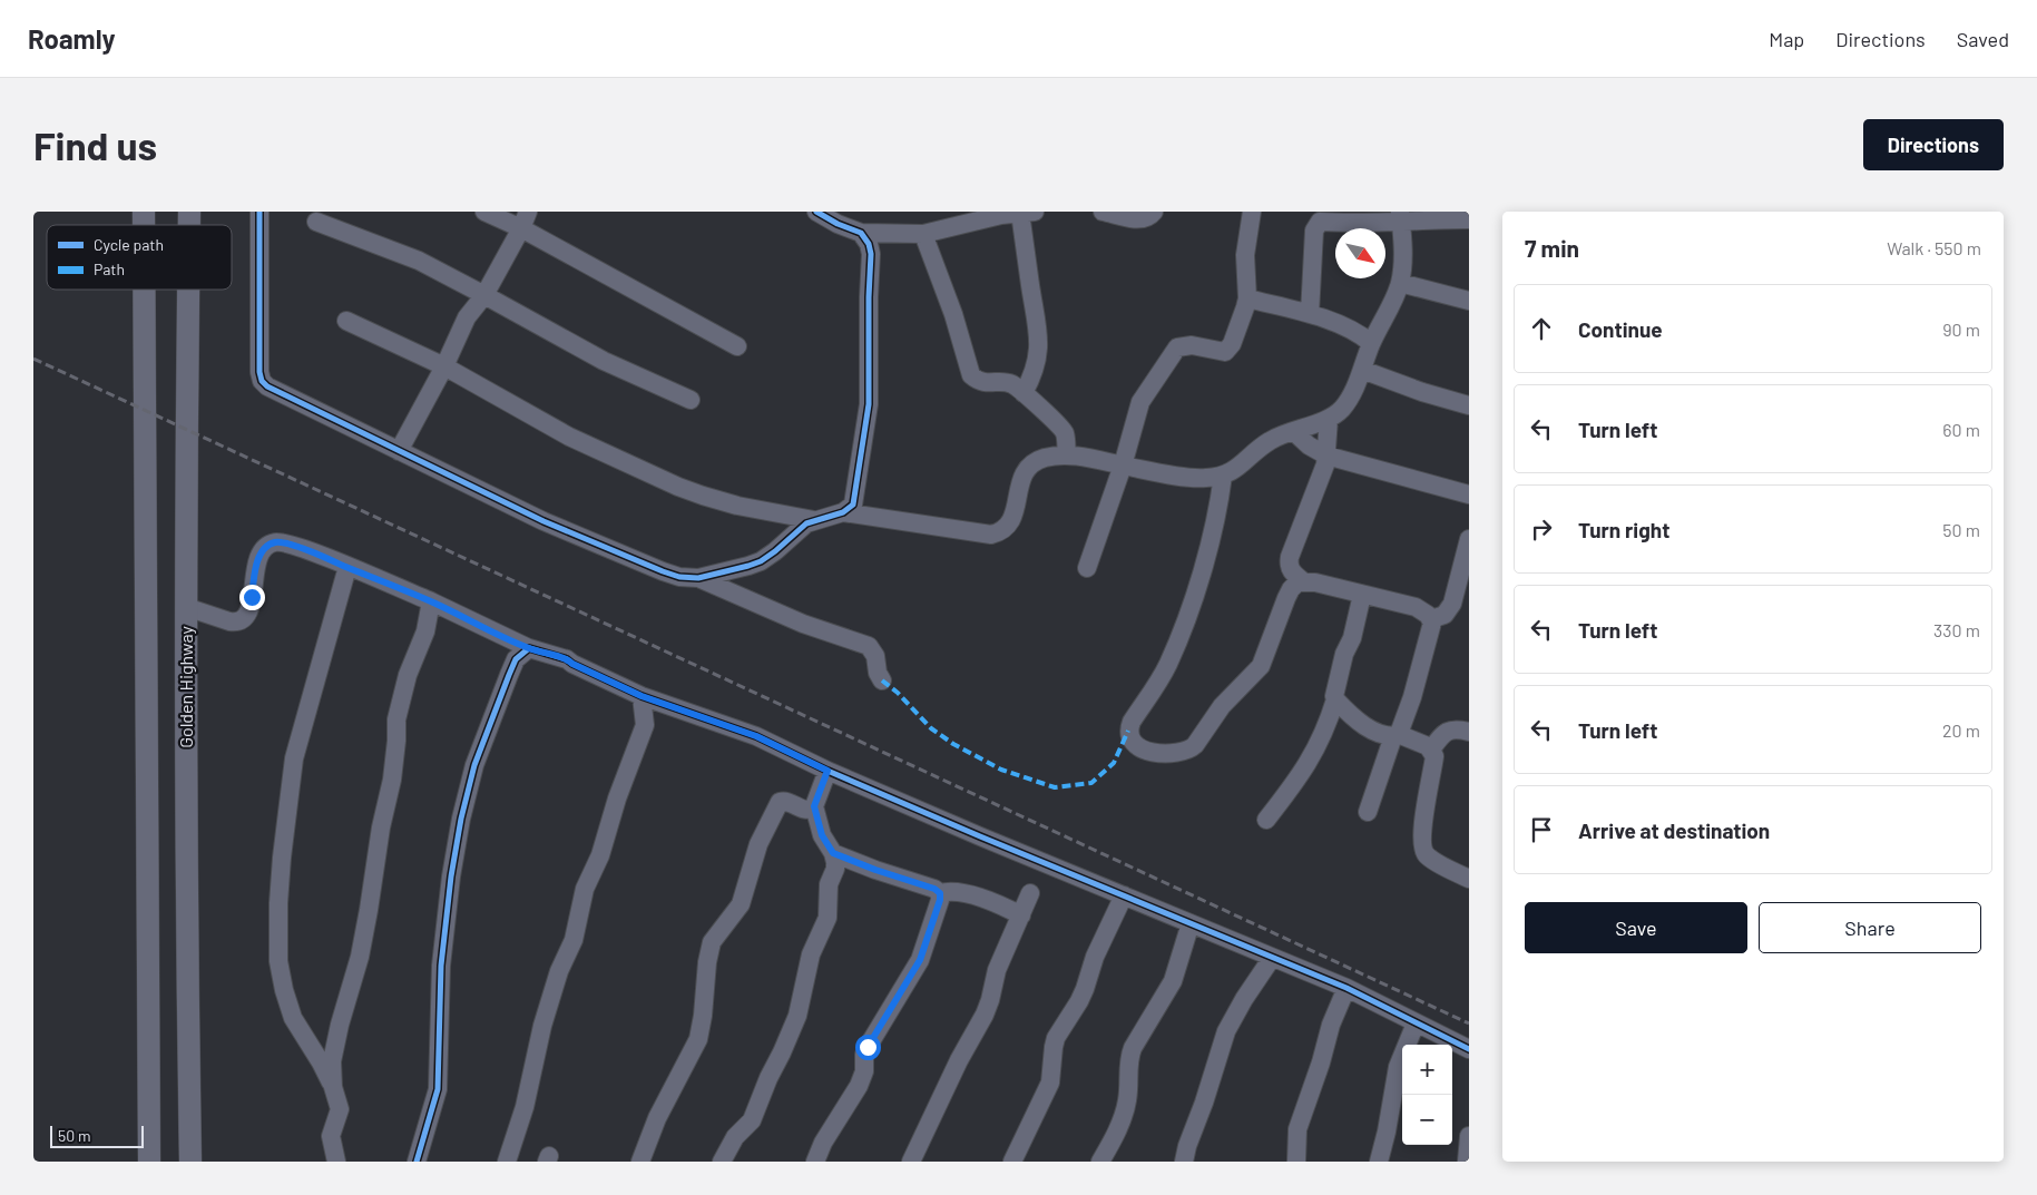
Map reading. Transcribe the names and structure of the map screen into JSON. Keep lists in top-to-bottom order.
{
  "streets": {
    "main road": ["Golden Highway"]
  },
  "legend": ["Cycle path", "Path"],
  "scale_bar": "50 m",
  "north": "bottom right",
  "page": {
    "header": "Roamly",
    "nav": ["Map", "Directions", "Saved"],
    "buttons": [
      "Directions",
      ["Save", "Share"]
    ],
    "title": "Find us",
    "heading": ["7 min", "Walk · 550 m"],
    "list": [
      ["Continue", "90 m"],
      ["Turn left", "60 m"],
      ["Turn right", "50 m"],
      ["Turn left", "330 m"],
      ["Turn left", "20 m"],
      "Arrive at destination"
    ],
    "map_buttons": ["+", "−"],
    "scale": "50 m"
  }
}
